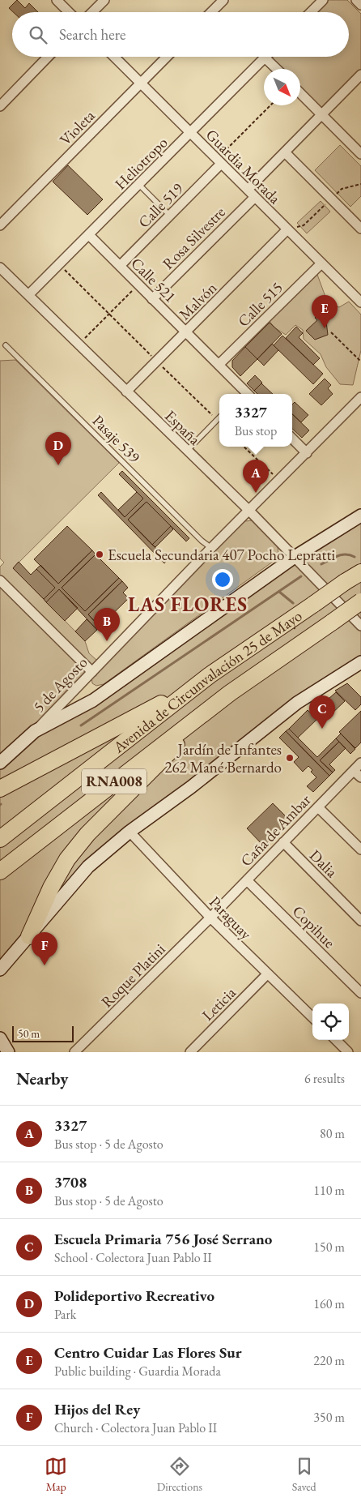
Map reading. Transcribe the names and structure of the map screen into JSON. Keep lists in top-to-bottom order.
{
  "streets": {
    "highway": ["Avenida de Circunvalación 25 de Mayo", "RNA008"],
    "street": [
      "Violeta",
      "Heliotropo",
      "Guardia Morada",
      "Calle 519",
      "Rosa Silvestre",
      "Calle 521",
      "Malvón",
      "Calle 515",
      "España",
      "5 de Agosto",
      "Caña de Ambar",
      "Dalia",
      "Paraguay",
      "Copihue",
      "Roque Platini",
      "Leticia"
    ],
    "lane": ["Pasaje 539"]
  },
  "crossings": [
    ["Violeta", "Guardia Morada"],
    ["Heliotropo", "Guardia Morada"],
    ["Heliotropo", "Calle 521"],
    ["Heliotropo", "España"],
    ["Guardia Morada", "Calle 519"],
    ["Guardia Morada", "Rosa Silvestre"],
    ["Guardia Morada", "Malvón"],
    ["Guardia Morada", "Calle 515"],
    ["Calle 519", "Calle 521"],
    ["Rosa Silvestre", "Calle 521"],
    ["Calle 521", "Malvón"],
    ["Calle 521", "Calle 515"],
    ["Malvón", "España"],
    ["España", "5 de Agosto"],
    ["Pasaje 539", "5 de Agosto"],
    ["Caña de Ambar", "Dalia"],
    ["Caña de Ambar", "Paraguay"],
    ["Caña de Ambar", "Copihue"],
    ["Caña de Ambar", "Roque Platini"],
    ["Paraguay", "Roque Platini"],
    ["Paraguay", "Leticia"]
  ],
  "districts": ["LAS FLORES"],
  "places": ["Escuela Secundaria 407 Pocho Lepratti", "Jardín de Infantes 262 Mané Bernardo"],
  "scale_bar": "50 m",
  "north": "bottom right",
  "page": {
    "search": "Search here",
    "pins": [
      "E",
      "D",
      "A",
      "B",
      "C",
      "F"
    ],
    "popup": ["3327", "Bus stop"],
    "scale": "50 m",
    "heading": ["Nearby", "6 results"],
    "list": [
      {
        "mark": "A",
        "name": "3327",
        "note": "Bus stop · 5 de Agosto",
        "value": "80 m"
      },
      {
        "mark": "B",
        "name": "3708",
        "note": "Bus stop · 5 de Agosto",
        "value": "110 m"
      },
      {
        "mark": "C",
        "name": "Escuela Primaria 756 José Serrano",
        "note": "School · Colectora Juan Pablo II",
        "value": "150 m"
      },
      {
        "mark": "D",
        "name": "Polideportivo Recreativo",
        "note": "Park",
        "value": "160 m"
      },
      {
        "mark": "E",
        "name": "Centro Cuidar Las Flores Sur",
        "note": "Public building · Guardia Morada",
        "value": "220 m"
      },
      {
        "mark": "F",
        "name": "Hijos del Rey",
        "note": "Church · Colectora Juan Pablo II",
        "value": "350 m"
      }
    ],
    "nav": ["Map", "Directions", "Saved"]
  }
}
